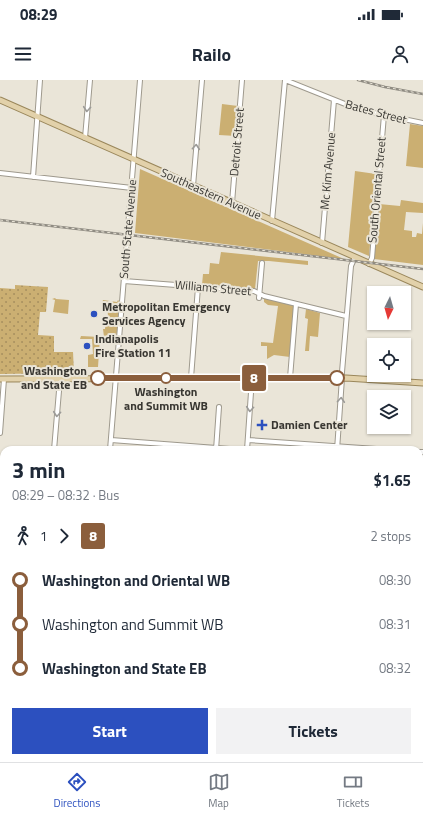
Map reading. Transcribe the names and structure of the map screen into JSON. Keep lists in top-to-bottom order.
{
  "streets": {
    "main road": ["Southeastern Avenue"],
    "street": [
      "Bates Street",
      "Detroit Street",
      "Mc Kim Avenue",
      "South Oriental Street",
      "South State Avenue",
      "Williams Street"
    ]
  },
  "crossings": [
    ["Bates Street", "Mc Kim Avenue"],
    ["Bates Street", "South Oriental Street"],
    ["Detroit Street", "Southeastern Avenue"],
    ["Mc Kim Avenue", "Southeastern Avenue"],
    ["South Oriental Street", "Southeastern Avenue"],
    ["Southeastern Avenue", "South State Avenue"],
    ["South State Avenue", "Williams Street"]
  ],
  "places": {
    "other": [
      "Metropolitan Emergency Services Agency",
      "Indianapolis Fire Station 11",
      "Washington and State EB",
      "Washington and Summit WB"
    ],
    "health": ["Damien Center"]
  },
  "lines": ["bus line 8"],
  "north": "bottom",
  "page": {
    "status": "08:29",
    "header": "Railo",
    "on_map": "8",
    "heading": ["3 min", "08:29 – 08:32 · Bus", "$1.65"],
    "legs": ["1", "8", "2 stops"],
    "list": [
      {
        "name": "Washington and Oriental WB",
        "value": "08:30"
      },
      {
        "name": "Washington and Summit WB",
        "value": "08:31"
      },
      {
        "name": "Washington and State EB",
        "value": "08:32"
      }
    ],
    "buttons": ["Start", "Tickets"],
    "tabs": ["Directions", "Map", "Tickets"]
  }
}
